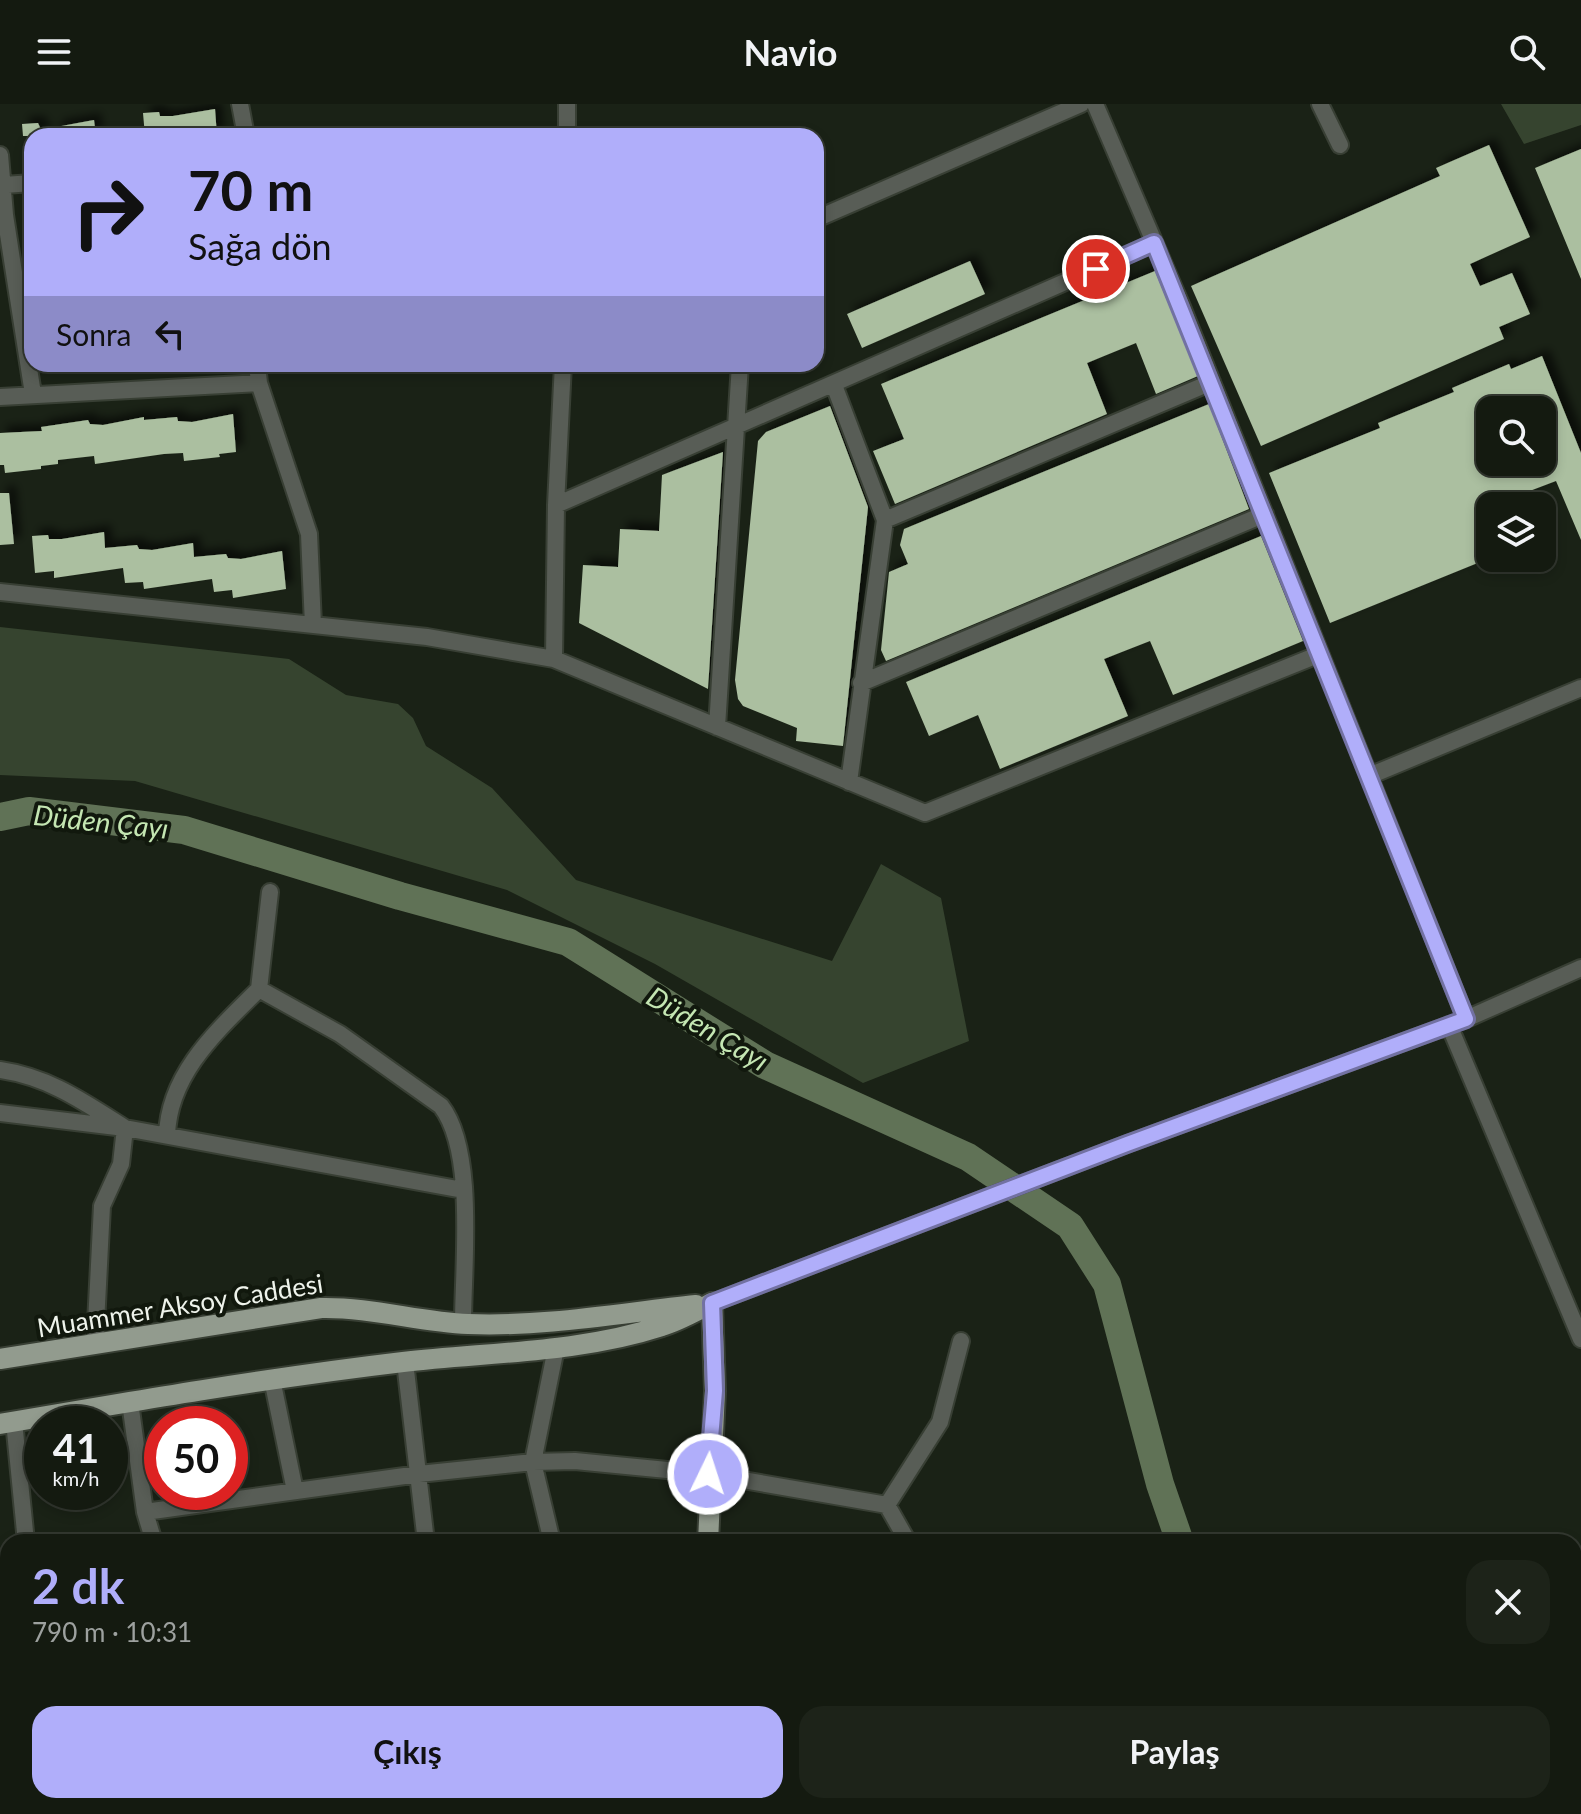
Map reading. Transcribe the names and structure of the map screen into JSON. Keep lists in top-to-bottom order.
{
  "streets": {
    "main road": ["Muammer Aksoy Caddesi"]
  },
  "water": ["Düden Çayı"],
  "page": {
    "header": "Navio",
    "turn": ["70 m", "Sağa dön"],
    "then": "Sonra",
    "speed": "41 km/h",
    "limit": "50",
    "heading": ["2 dk", "790 m · 10:31"],
    "buttons": ["Çıkış", "Paylaş"]
  }
}
